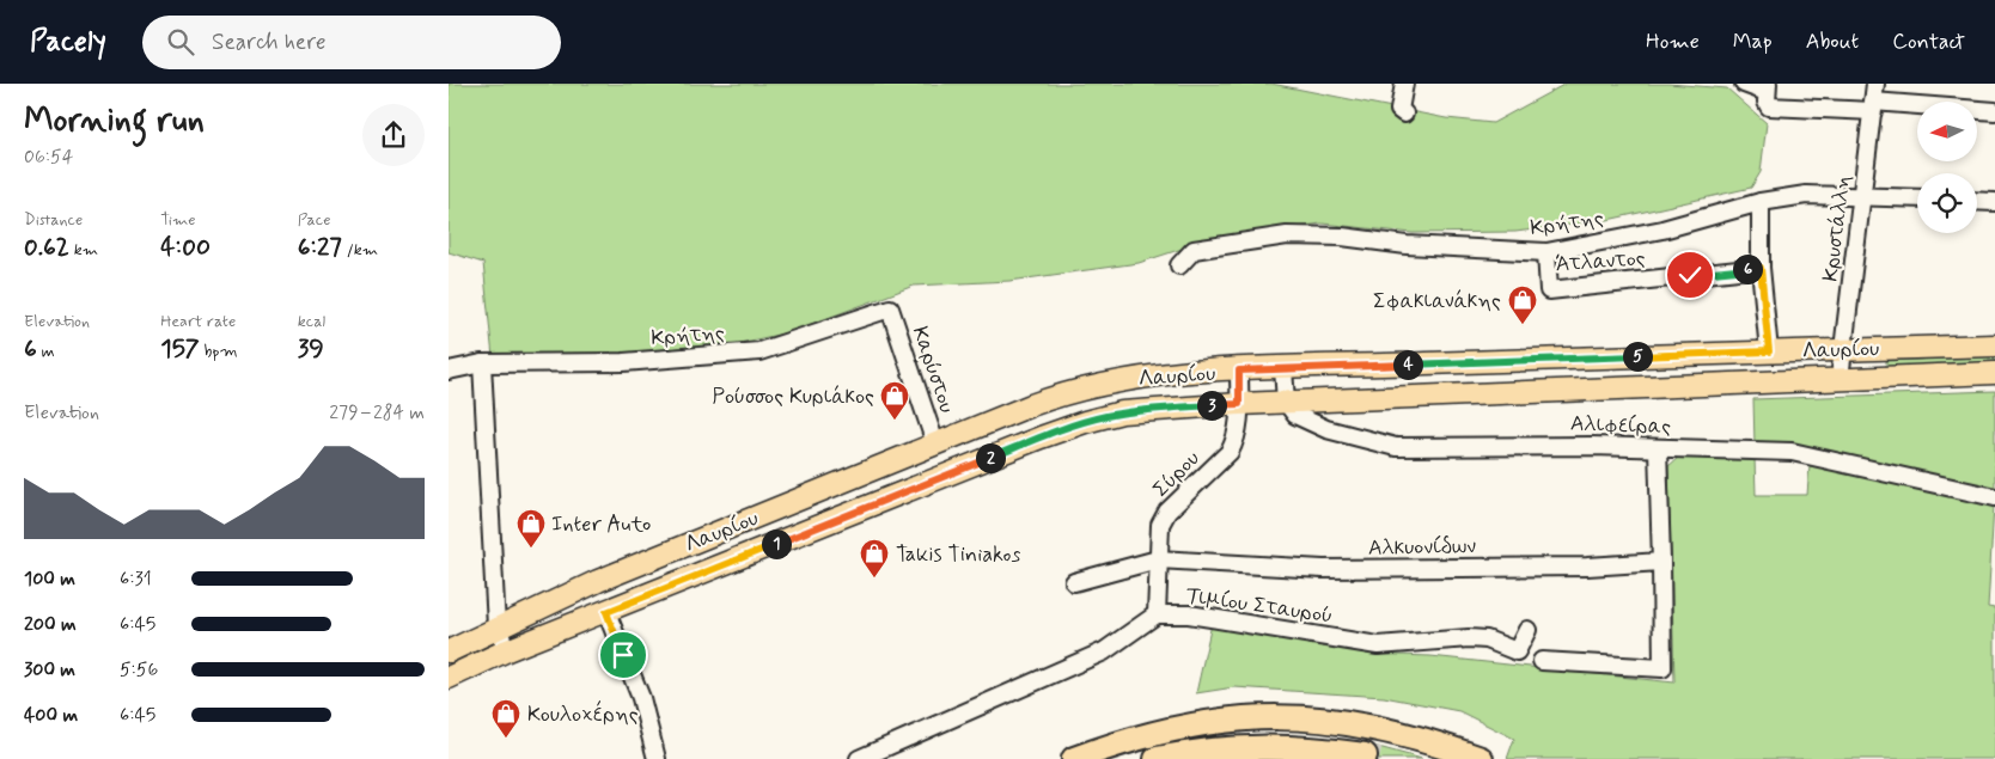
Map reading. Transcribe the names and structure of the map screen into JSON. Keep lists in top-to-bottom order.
{
  "streets": {
    "main road": ["Λαυρίου"],
    "street": [
      "Κρήτης",
      "Κρυστάλλη",
      "Άτλαντος",
      "Καρύστου",
      "Αλιφείρας",
      "Σύρου",
      "Αλκυονίδων",
      "Τιμίου Σταυρού"
    ]
  },
  "crossings": [
    ["Κρήτης", "Κρυστάλλη"],
    ["Κρήτης", "Άτλαντος"],
    ["Κρήτης", "Καρύστου"],
    ["Κρυστάλλη", "Λαυρίου"],
    ["Λαυρίου", "Καρύστου"],
    ["Λαυρίου", "Αλιφείρας"],
    ["Λαυρίου", "Σύρου"],
    ["Σύρου", "Αλκυονίδων"],
    ["Σύρου", "Τιμίου Σταυρού"]
  ],
  "places": {
    "shop": [
      "Σφακιανάκης",
      "Ρούσσος Κυριάκος",
      "Inter Auto",
      "Takis Tiniakos",
      "Κουλοχέρης"
    ]
  },
  "north": "left",
  "page": {
    "header": "Pacely",
    "search": "Search here",
    "nav": [
      "Home",
      "Map",
      "About",
      "Contact"
    ],
    "heading": ["Morning run", "06:54"],
    "stats": [
      ["Distance", "0.62 km"],
      ["Time", "4:00"],
      ["Pace", "6:27 /km"],
      ["Elevation", "6 m"],
      ["Heart rate", "157 bpm"],
      ["kcal", "39"]
    ],
    "pins": [
      "6",
      "5",
      "4",
      "3",
      "2",
      "1"
    ],
    "chart": ["Elevation", "279–284 m"],
    "list": [
      {
        "name": "100 m",
        "note": "6:31"
      },
      {
        "name": "200 m",
        "note": "6:45"
      },
      {
        "name": "300 m",
        "note": "5:56"
      },
      {
        "name": "400 m",
        "note": "6:45"
      }
    ]
  }
}
